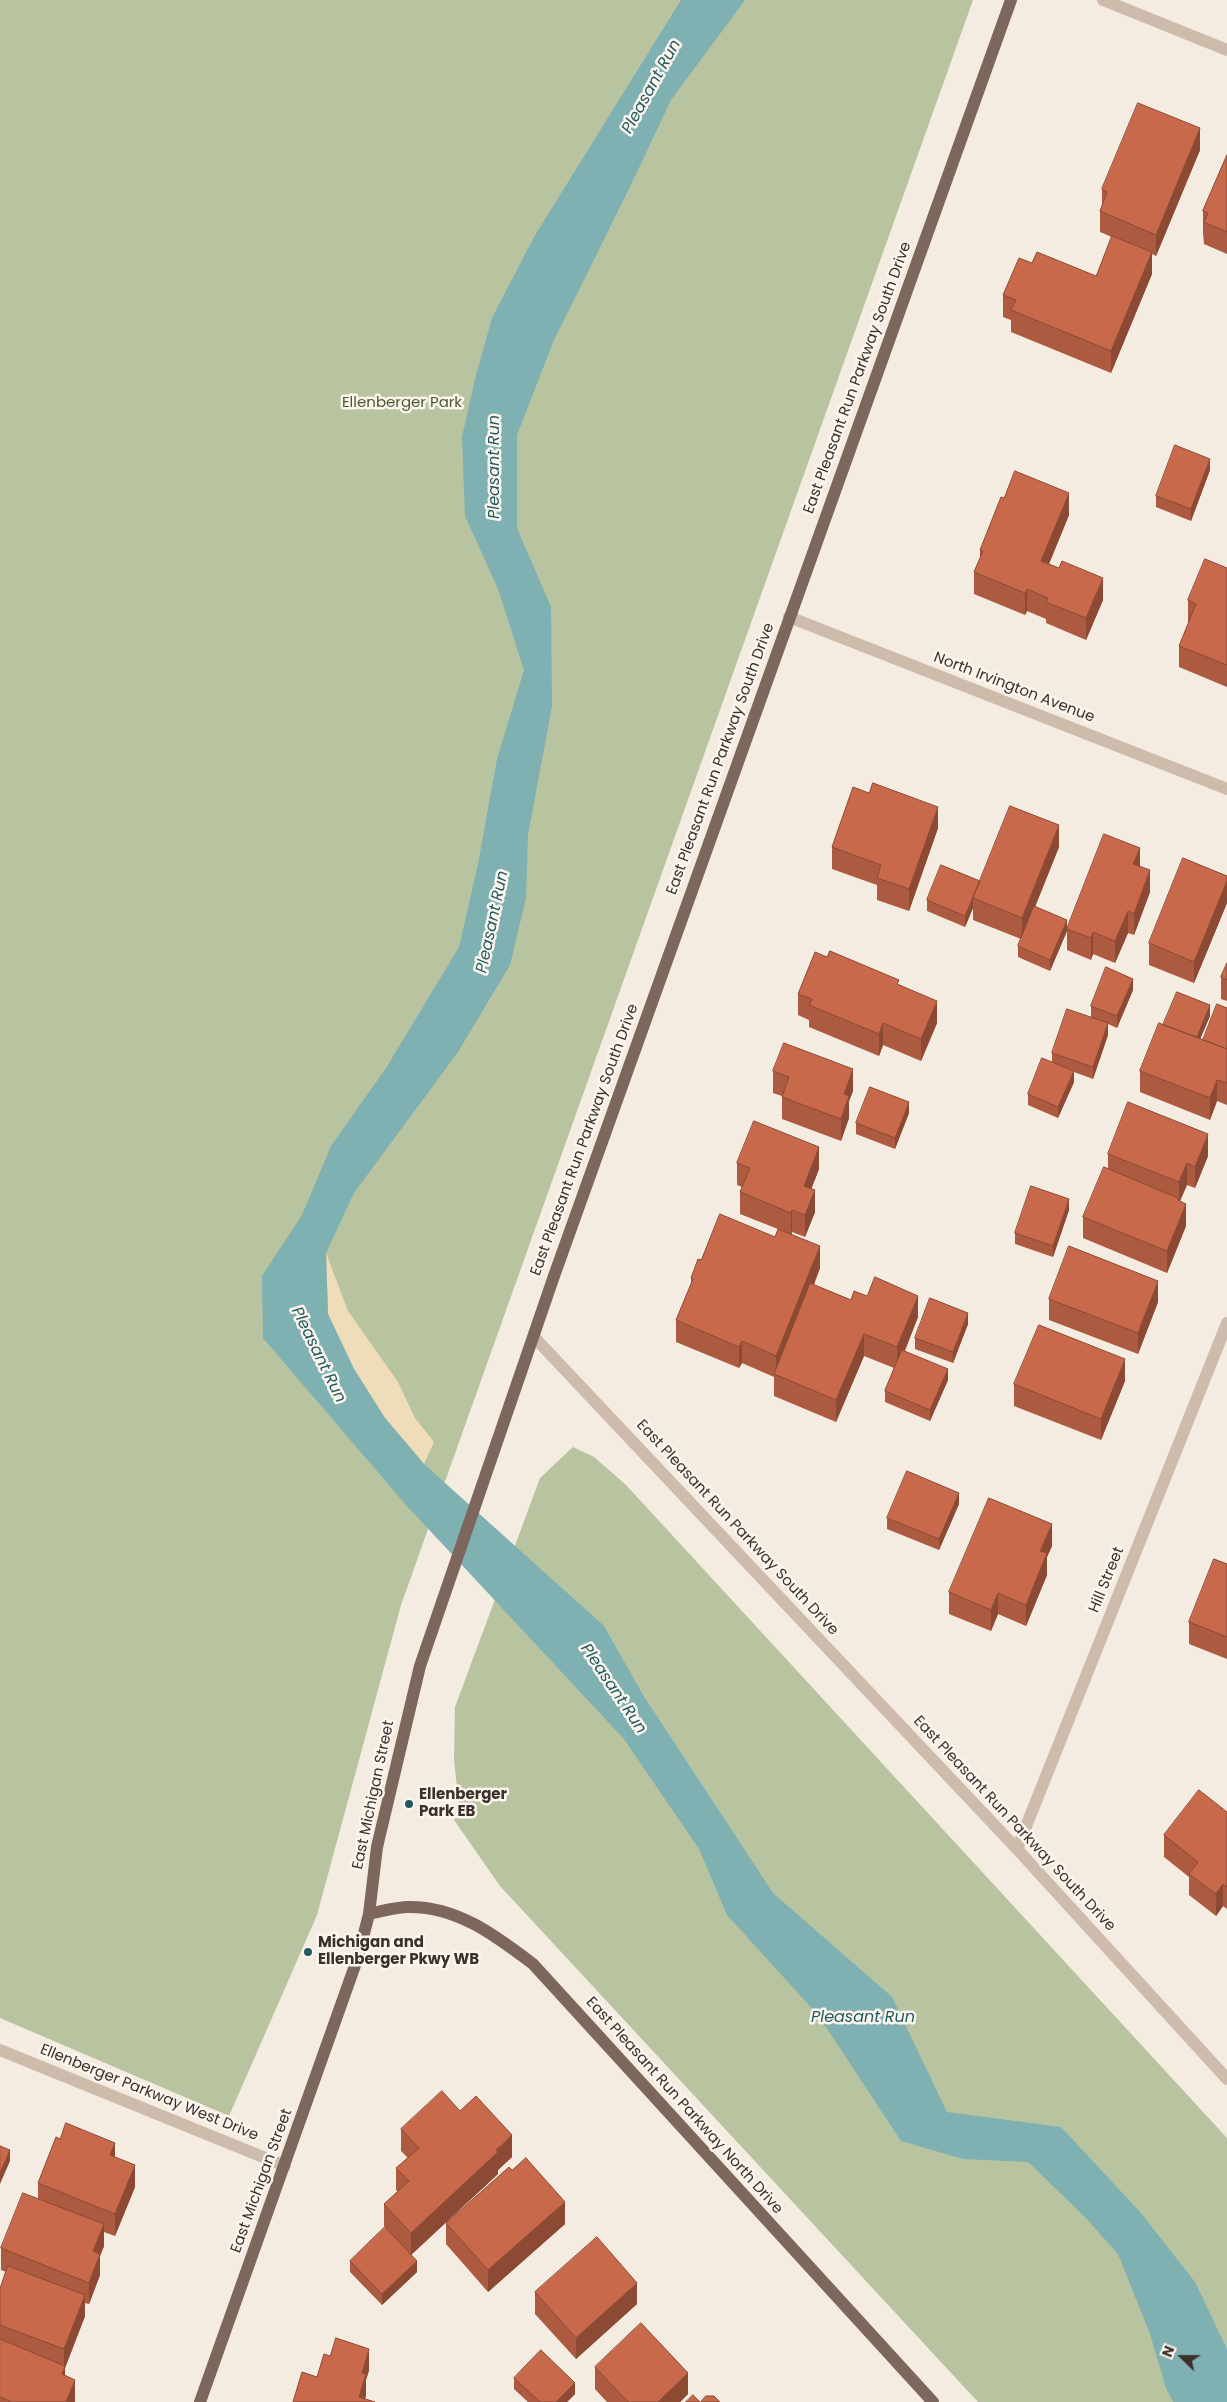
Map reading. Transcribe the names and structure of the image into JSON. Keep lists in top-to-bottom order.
{
  "streets": {
    "main road": ["East Pleasant Run Parkway South Drive", "East Michigan Street", "East Pleasant Run Parkway North Drive"],
    "street": ["North Irvington Avenue", "Hill Street", "Ellenberger Parkway West Drive"]
  },
  "crossings": [
    ["East Pleasant Run Parkway South Drive", "North Irvington Avenue"],
    ["East Pleasant Run Parkway South Drive", "Hill Street"],
    ["East Pleasant Run Parkway South Drive", "East Michigan Street"],
    ["East Michigan Street", "Ellenberger Parkway West Drive"],
    ["East Michigan Street", "East Pleasant Run Parkway North Drive"]
  ],
  "water": ["Pleasant Run"],
  "parks": ["Ellenberger Park"],
  "places": ["Ellenberger Park EB", "Michigan and Ellenberger Pkwy WB"],
  "north": "left"
}
